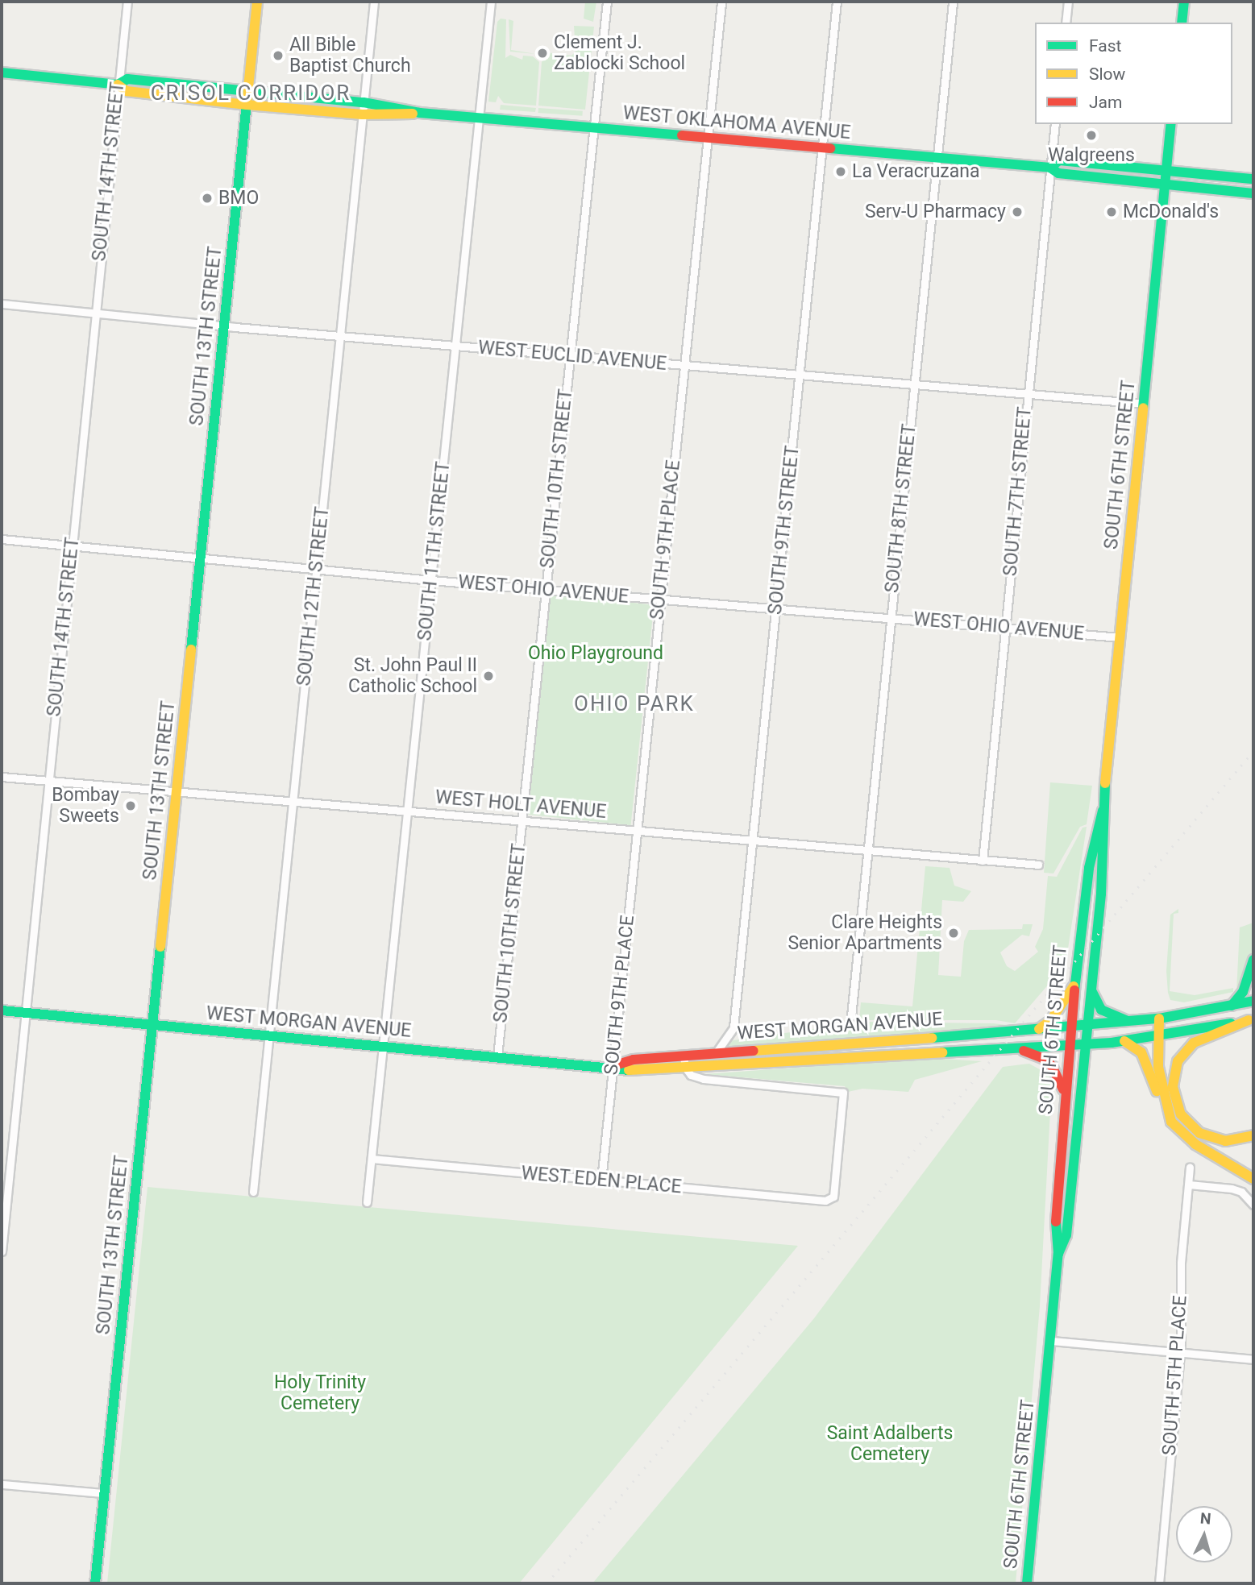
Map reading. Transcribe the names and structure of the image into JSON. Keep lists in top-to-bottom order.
{
  "streets": {
    "main road": [
      "WEST OKLAHOMA AVENUE",
      "SOUTH 13TH STREET",
      "SOUTH 6TH STREET",
      "WEST MORGAN AVENUE"
    ],
    "street": [
      "SOUTH 14TH STREET",
      "WEST EUCLID AVENUE",
      "SOUTH 10TH STREET",
      "SOUTH 7TH STREET",
      "SOUTH 8TH STREET",
      "SOUTH 9TH STREET",
      "SOUTH 9TH PLACE",
      "SOUTH 11TH STREET",
      "WEST OHIO AVENUE",
      "SOUTH 12TH STREET",
      "WEST HOLT AVENUE",
      "WEST EDEN PLACE",
      "SOUTH 5TH PLACE"
    ]
  },
  "crossings": [
    ["WEST OKLAHOMA AVENUE", "SOUTH 14TH STREET"],
    ["WEST OKLAHOMA AVENUE", "SOUTH 13TH STREET"],
    ["WEST OKLAHOMA AVENUE", "SOUTH 6TH STREET"],
    ["WEST OKLAHOMA AVENUE", "SOUTH 10TH STREET"],
    ["WEST OKLAHOMA AVENUE", "SOUTH 7TH STREET"],
    ["WEST OKLAHOMA AVENUE", "SOUTH 8TH STREET"],
    ["WEST OKLAHOMA AVENUE", "SOUTH 9TH STREET"],
    ["WEST OKLAHOMA AVENUE", "SOUTH 9TH PLACE"],
    ["WEST OKLAHOMA AVENUE", "SOUTH 11TH STREET"],
    ["WEST OKLAHOMA AVENUE", "SOUTH 12TH STREET"],
    ["SOUTH 14TH STREET", "WEST EUCLID AVENUE"],
    ["SOUTH 14TH STREET", "WEST OHIO AVENUE"],
    ["SOUTH 14TH STREET", "WEST HOLT AVENUE"],
    ["SOUTH 14TH STREET", "WEST MORGAN AVENUE"],
    ["SOUTH 13TH STREET", "WEST EUCLID AVENUE"],
    ["SOUTH 13TH STREET", "WEST OHIO AVENUE"],
    ["SOUTH 13TH STREET", "WEST HOLT AVENUE"],
    ["SOUTH 13TH STREET", "WEST MORGAN AVENUE"],
    ["WEST EUCLID AVENUE", "SOUTH 6TH STREET"],
    ["WEST EUCLID AVENUE", "SOUTH 10TH STREET"],
    ["WEST EUCLID AVENUE", "SOUTH 7TH STREET"],
    ["WEST EUCLID AVENUE", "SOUTH 8TH STREET"],
    ["WEST EUCLID AVENUE", "SOUTH 9TH STREET"],
    ["WEST EUCLID AVENUE", "SOUTH 9TH PLACE"],
    ["WEST EUCLID AVENUE", "SOUTH 11TH STREET"],
    ["WEST EUCLID AVENUE", "SOUTH 12TH STREET"],
    ["SOUTH 6TH STREET", "WEST OHIO AVENUE"],
    ["SOUTH 6TH STREET", "WEST MORGAN AVENUE"],
    ["SOUTH 10TH STREET", "WEST OHIO AVENUE"],
    ["SOUTH 10TH STREET", "WEST HOLT AVENUE"],
    ["SOUTH 10TH STREET", "WEST MORGAN AVENUE"],
    ["SOUTH 7TH STREET", "WEST OHIO AVENUE"],
    ["SOUTH 7TH STREET", "WEST HOLT AVENUE"],
    ["SOUTH 8TH STREET", "WEST OHIO AVENUE"],
    ["SOUTH 8TH STREET", "WEST HOLT AVENUE"],
    ["SOUTH 9TH STREET", "WEST OHIO AVENUE"],
    ["SOUTH 9TH STREET", "WEST HOLT AVENUE"],
    ["SOUTH 9TH STREET", "WEST MORGAN AVENUE"],
    ["SOUTH 9TH PLACE", "WEST OHIO AVENUE"],
    ["SOUTH 9TH PLACE", "WEST HOLT AVENUE"],
    ["SOUTH 9TH PLACE", "WEST MORGAN AVENUE"],
    ["SOUTH 9TH PLACE", "WEST EDEN PLACE"],
    ["SOUTH 11TH STREET", "WEST OHIO AVENUE"],
    ["SOUTH 11TH STREET", "WEST HOLT AVENUE"],
    ["SOUTH 11TH STREET", "WEST MORGAN AVENUE"],
    ["SOUTH 11TH STREET", "WEST EDEN PLACE"],
    ["WEST OHIO AVENUE", "SOUTH 12TH STREET"],
    ["SOUTH 12TH STREET", "WEST HOLT AVENUE"],
    ["SOUTH 12TH STREET", "WEST MORGAN AVENUE"],
    ["WEST MORGAN AVENUE", "WEST EDEN PLACE"]
  ],
  "districts": ["CRISOL CORRIDOR", "OHIO PARK"],
  "parks": ["Ohio Playground", "Holy Trinity Cemetery", "Saint Adalberts Cemetery"],
  "places": [
    "Clement J. Zablocki School",
    "All Bible Baptist Church",
    "Walgreens",
    "La Veracruzana",
    "BMO",
    "Serv-U Pharmacy",
    "McDonald's",
    "St. John Paul II Catholic School",
    "Bombay Sweets",
    "Clare Heights Senior Apartments"
  ],
  "legend": ["Fast", "Slow", "Jam"],
  "north": "top"
}
